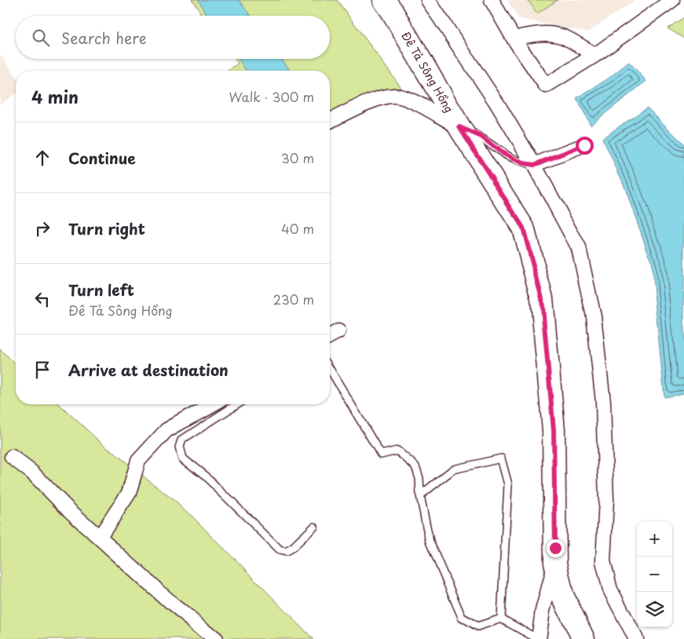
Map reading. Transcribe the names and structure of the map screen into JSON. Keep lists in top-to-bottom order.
{
  "streets": {
    "main road": ["Đê Tả Sông Hồng"]
  },
  "page": {
    "search": "Search here",
    "heading": ["4 min", "Walk · 300 m"],
    "list": [
      ["Continue", "30 m"],
      ["Turn right", "40 m"],
      ["Turn left", "Đê Tả Sông Hồng", "230 m"],
      "Arrive at destination"
    ],
    "map_buttons": ["+", "−"]
  }
}
